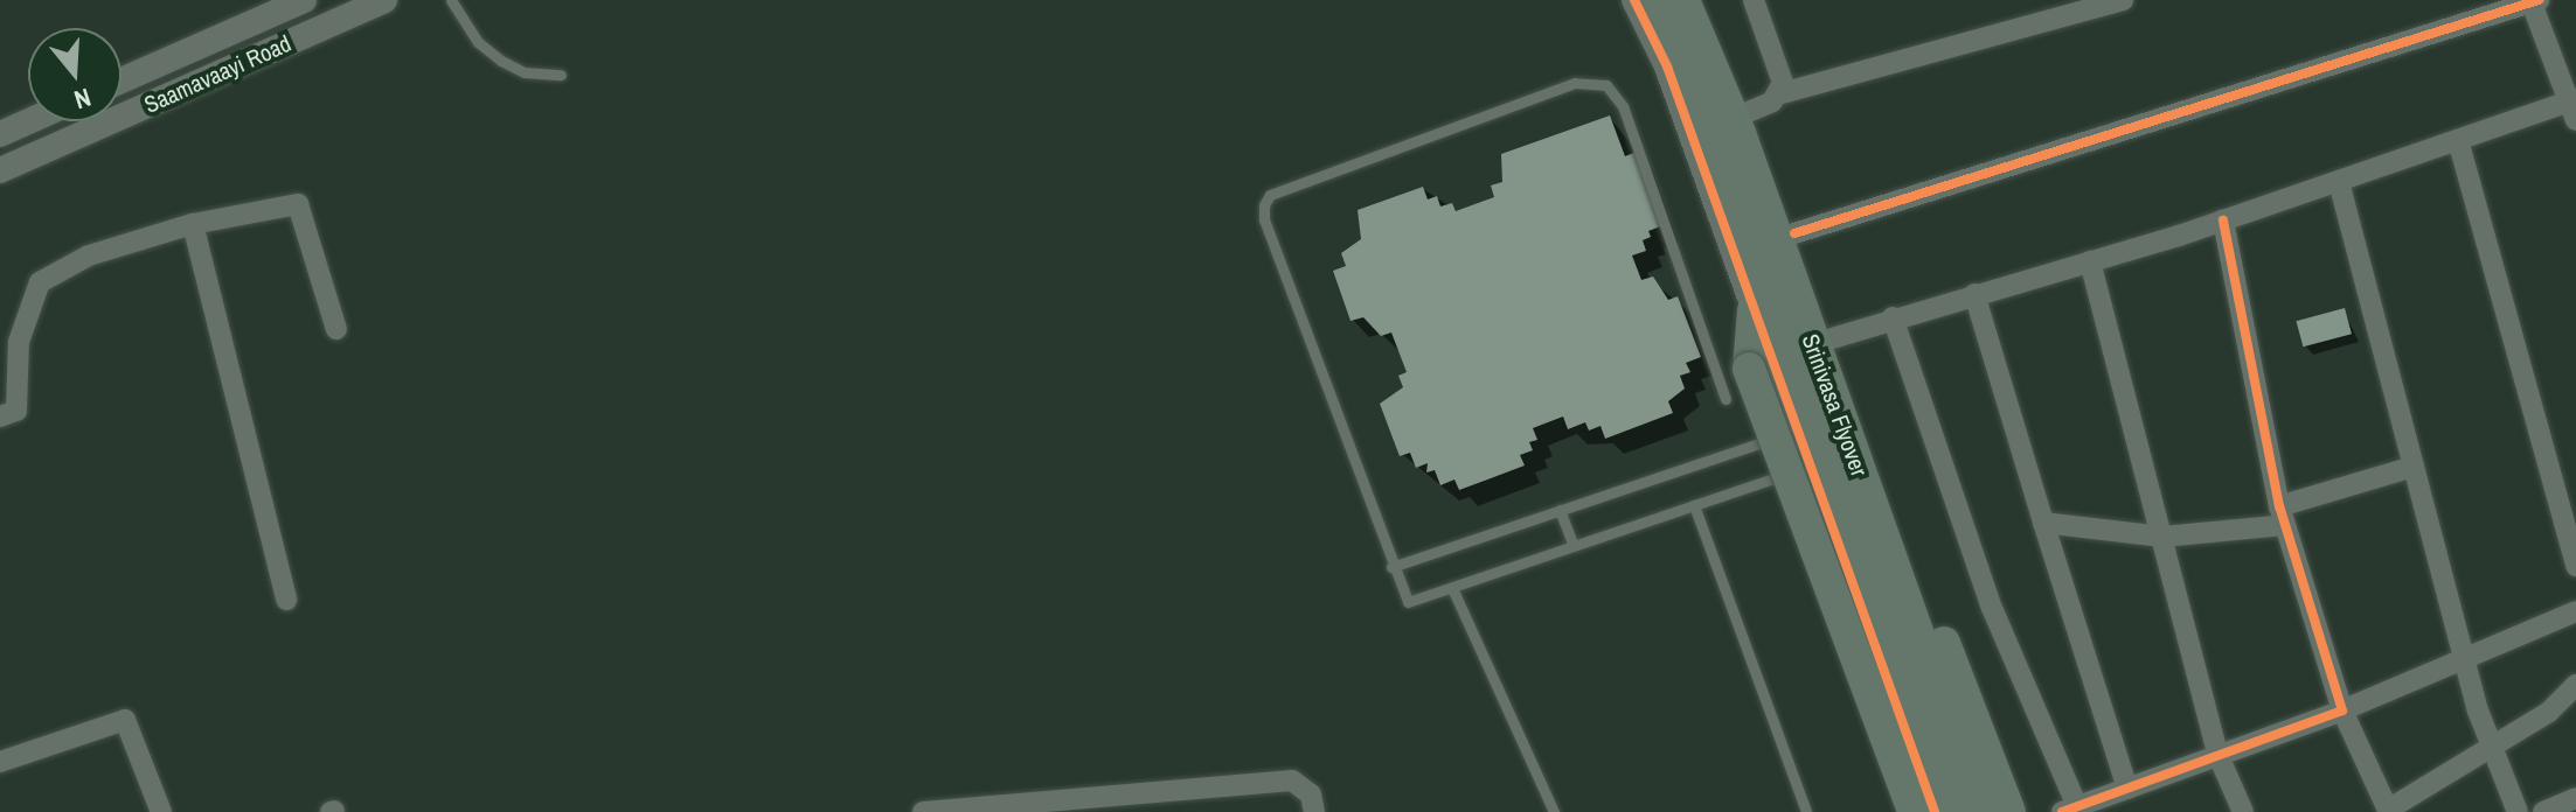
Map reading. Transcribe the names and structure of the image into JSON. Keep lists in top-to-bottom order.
{
  "streets": {
    "main road": ["Srinivasa Flyover"],
    "street": ["Saamavaayi Road"]
  },
  "north": "bottom"
}
